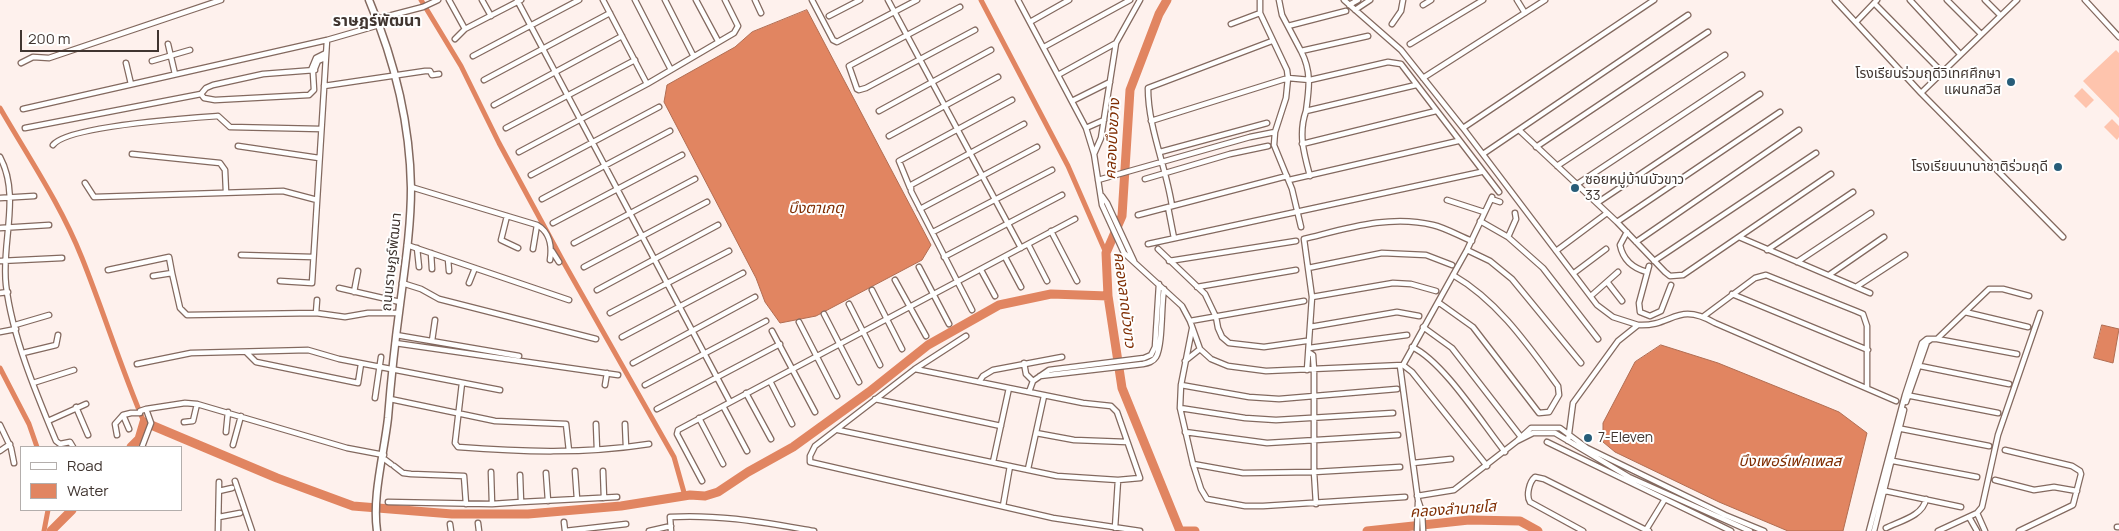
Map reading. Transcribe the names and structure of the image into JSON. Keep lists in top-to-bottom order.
{
  "streets": {
    "street": ["ถนนราษฏร์พัฒนา"]
  },
  "districts": ["ราษฎร์พัฒนา"],
  "water": [
    "คลองบึงขวาง",
    "บึงตาเกตุ",
    "คลองลาดบัวขาว",
    "บึงเพอร์เฟคเพลส",
    "คลองลำนายโส"
  ],
  "places": [
    "โรงเรียนร่วมฤดีวิเทศศึกษา แผนกสวิส",
    "โรงเรียนนานาชาติร่วมฤดี",
    "ซอยหมู่บ้านบัวขาว 33",
    "7-Eleven"
  ],
  "legend": ["Road", "Water"],
  "scale_bar": "200 m"
}
